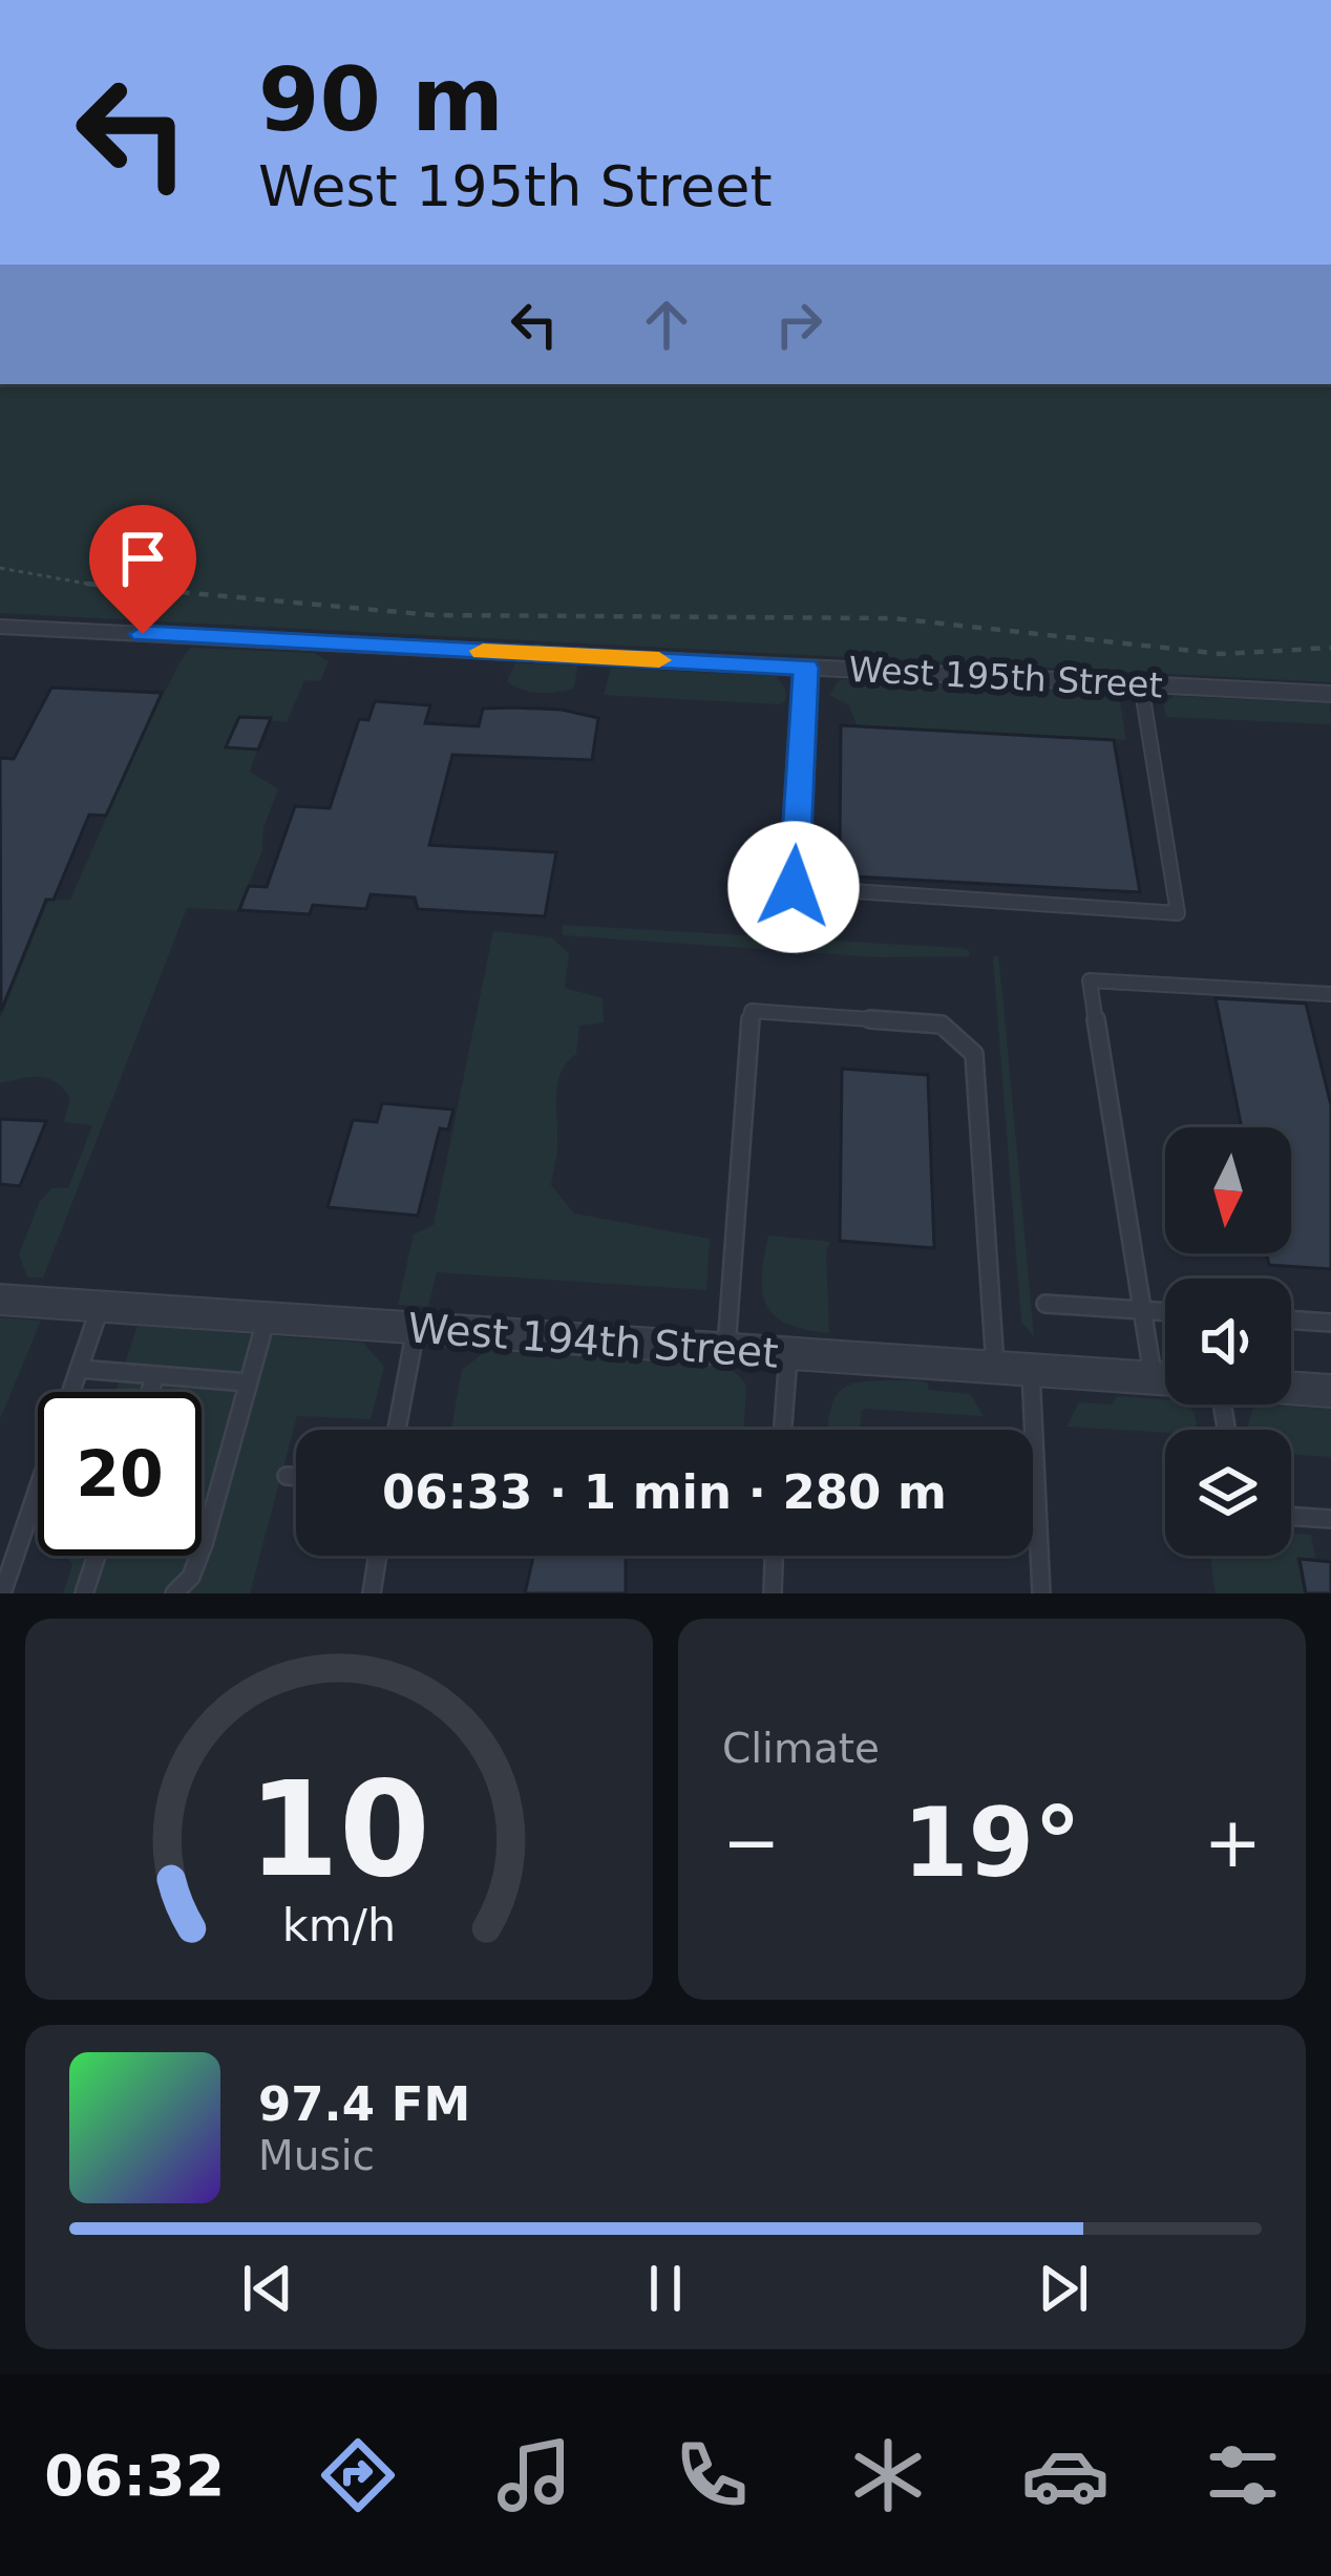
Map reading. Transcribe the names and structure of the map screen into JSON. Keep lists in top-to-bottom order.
{
  "streets": {
    "street": ["West 195th Street", "West 194th Street"]
  },
  "north": "bottom",
  "page": {
    "turn": ["90 m", "West 195th Street"],
    "limit": "20",
    "trip": "06:33 · 1 min · 280 m",
    "tile": "Climate",
    "heat": ["−", "19°", "+"],
    "song": ["97.4 FM", "Music"],
    "tabs": "06:32",
    "gauge": ["10", "km/h"]
  }
}
